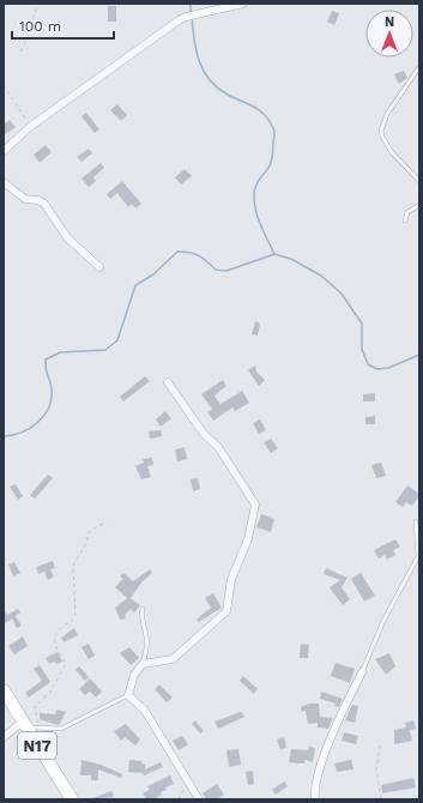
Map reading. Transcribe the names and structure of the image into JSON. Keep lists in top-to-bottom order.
{
  "streets": {
    "main road": ["N17"]
  },
  "scale_bar": "100 m",
  "north": "top"
}
